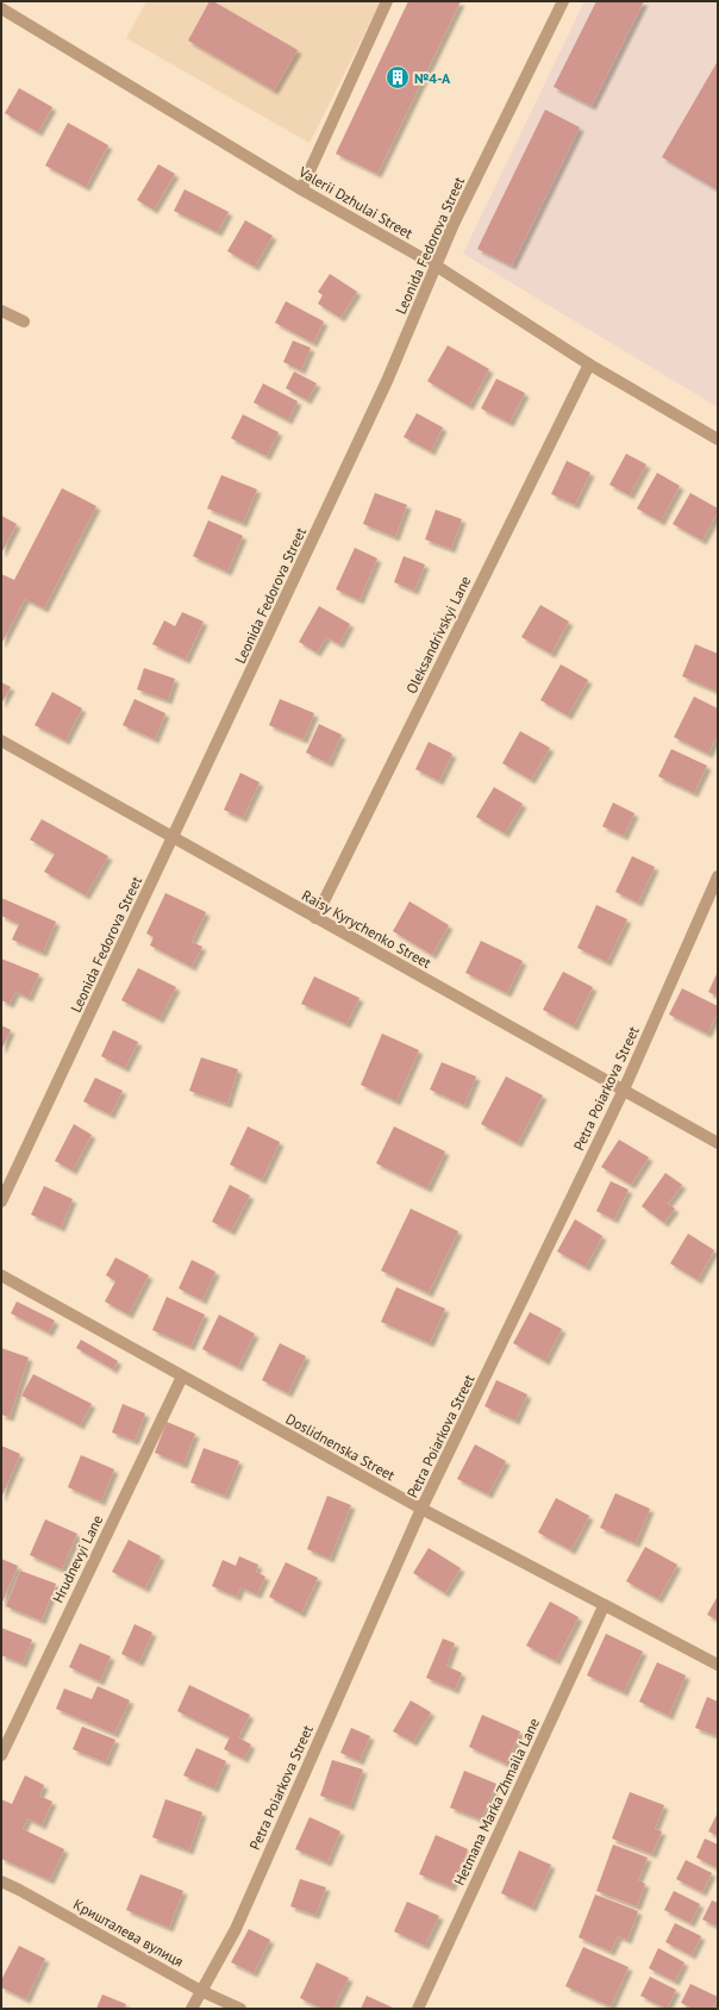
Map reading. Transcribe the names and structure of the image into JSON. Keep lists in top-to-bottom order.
{
  "streets": {
    "street": [
      "Valerii Dzhulai Street",
      "Leonida Fedorova Street",
      "Oleksandrivskyi Lane",
      "Raisy Kyrychenko Street",
      "Petra Poiarkova Street",
      "Doslidnenska Street",
      "Hrudnevyi Lane",
      "Hetmana Marka Zhmaila Lane",
      "Кришталева вулиця"
    ]
  },
  "crossings": [
    ["Valerii Dzhulai Street", "Leonida Fedorova Street"],
    ["Valerii Dzhulai Street", "Oleksandrivskyi Lane"],
    ["Leonida Fedorova Street", "Raisy Kyrychenko Street"],
    ["Oleksandrivskyi Lane", "Raisy Kyrychenko Street"],
    ["Raisy Kyrychenko Street", "Petra Poiarkova Street"],
    ["Petra Poiarkova Street", "Doslidnenska Street"],
    ["Petra Poiarkova Street", "Кришталева вулиця"],
    ["Doslidnenska Street", "Hrudnevyi Lane"],
    ["Doslidnenska Street", "Hetmana Marka Zhmaila Lane"]
  ],
  "places": {
    "building": ["№4-А"]
  }
}
